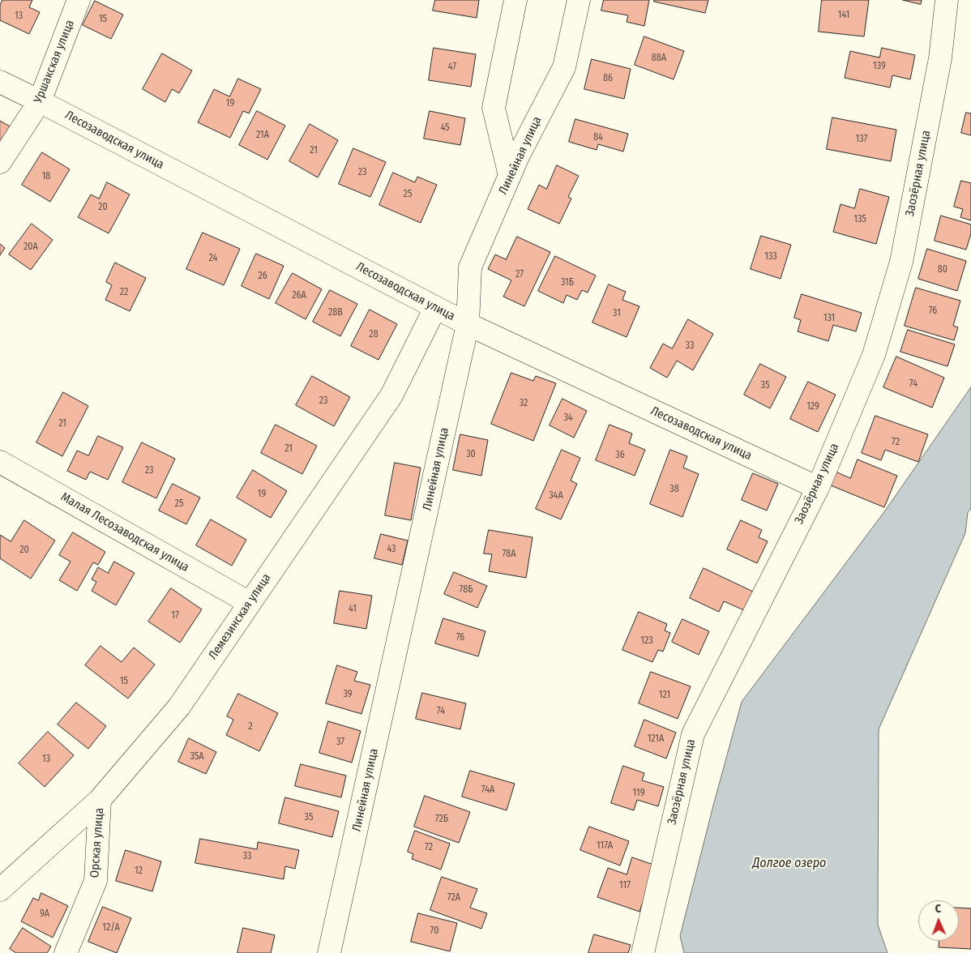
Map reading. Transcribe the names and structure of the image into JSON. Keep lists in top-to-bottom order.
{
  "streets": {
    "street": [
      "Уршакская улица",
      "Лесозаводская улица",
      "Линейная улица",
      "Заозёрная улица",
      "Малая Лесозаводская улица",
      "Лемезинская улица",
      "Орская улица"
    ]
  },
  "crossings": [
    ["Уршакская улица", "Лесозаводская улица"],
    ["Лесозаводская улица", "Линейная улица"],
    ["Лесозаводская улица", "Заозёрная улица"],
    ["Лесозаводская улица", "Лемезинская улица"],
    ["Малая Лесозаводская улица", "Лемезинская улица"],
    ["Лемезинская улица", "Орская улица"]
  ],
  "water": ["Долгое озеро"],
  "house_numbers": [
    "141",
    "13",
    "15",
    "88А",
    "139",
    "47",
    "86",
    "19",
    "45",
    "21А",
    "84",
    "137",
    "21",
    "23",
    "18",
    "25",
    "20",
    "135",
    "20А",
    "133",
    "24",
    "80",
    "27",
    "26",
    "31Б",
    "22",
    "26А",
    "76",
    "28В",
    "31",
    "131",
    "28",
    "33",
    "74",
    "35",
    "23",
    "32",
    "129",
    "34",
    "21",
    "72",
    "21",
    "30",
    "36",
    "23",
    "38",
    "19",
    "34А",
    "25",
    "43",
    "20",
    "78А",
    "78Б",
    "41",
    "17",
    "76",
    "123",
    "15",
    "39",
    "121",
    "74",
    "2",
    "121А",
    "37",
    "35А",
    "13",
    "74А",
    "119",
    "35",
    "72Б",
    "117А",
    "72",
    "33",
    "12",
    "117",
    "72А",
    "9А",
    "12/А",
    "70"
  ],
  "north": "top"
}
